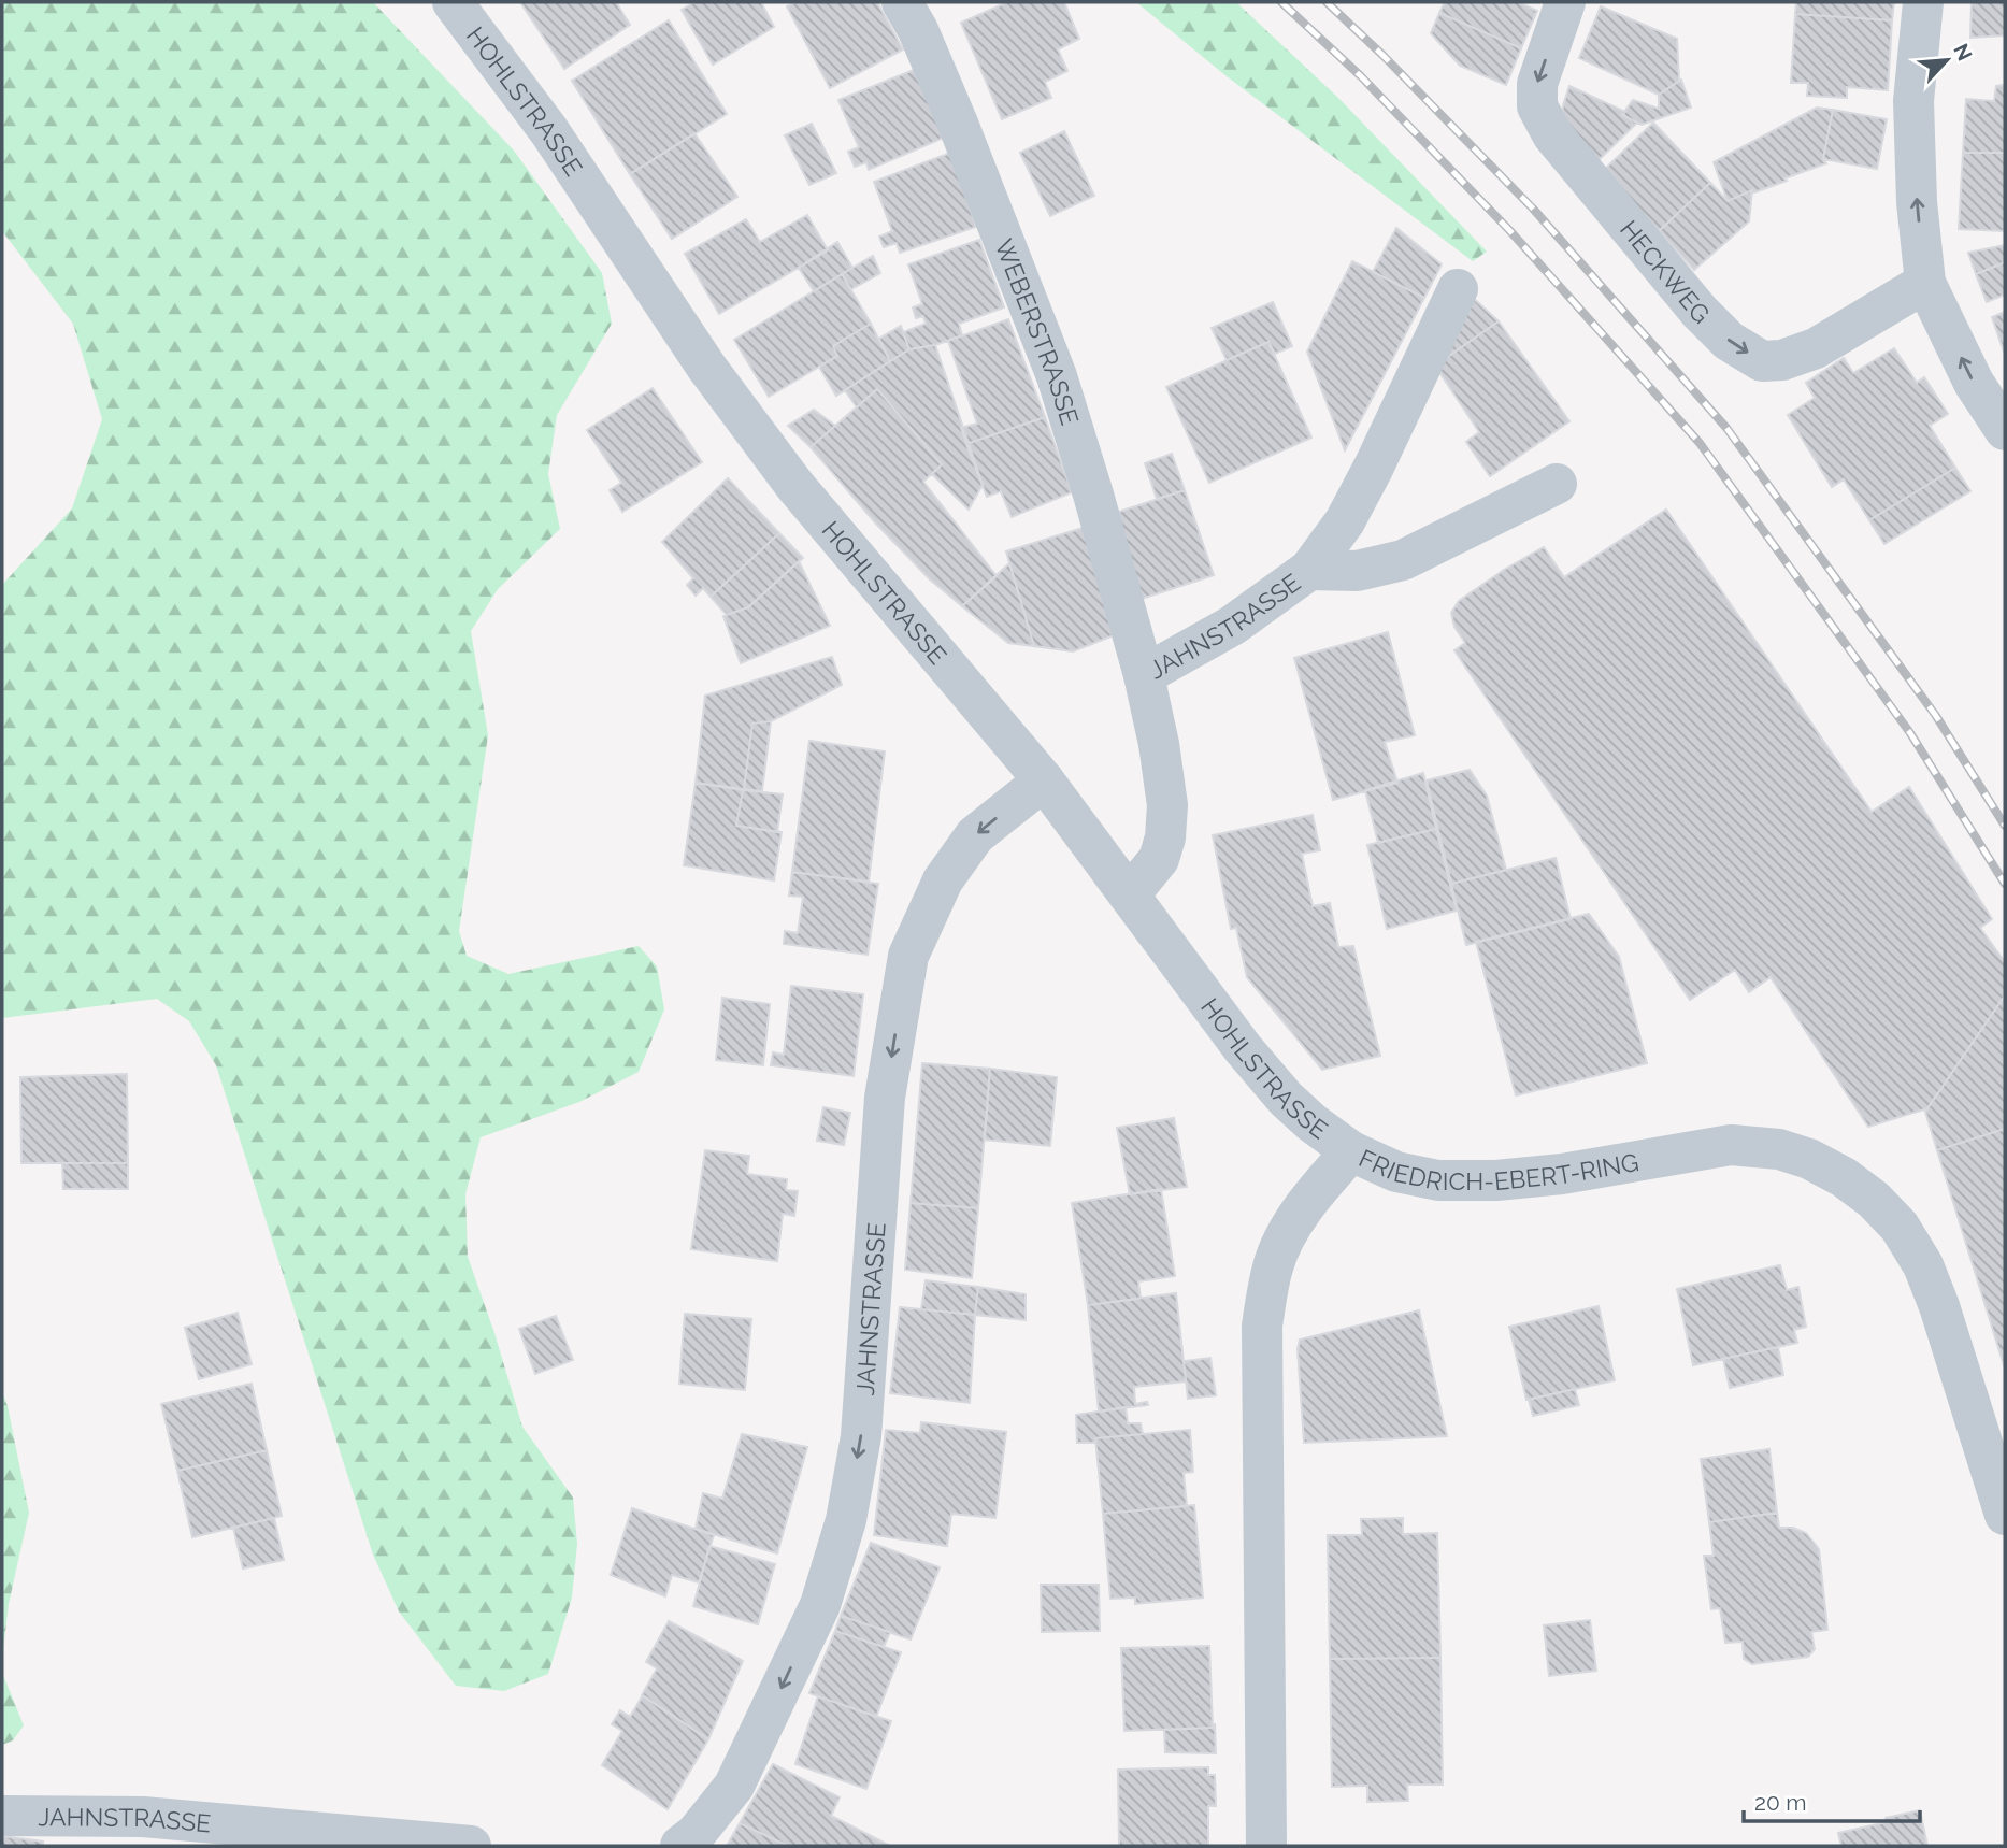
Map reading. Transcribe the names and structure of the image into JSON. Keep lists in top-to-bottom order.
{
  "streets": {
    "street": [
      "HOHLSTRASSE",
      "HECKWEG",
      "WEBERSTRASSE",
      "JAHNSTRASSE",
      "FRIEDRICH-EBERT-RING"
    ]
  },
  "crossings": [
    ["HOHLSTRASSE", "JAHNSTRASSE"],
    ["HOHLSTRASSE", "FRIEDRICH-EBERT-RING"],
    ["WEBERSTRASSE", "JAHNSTRASSE"]
  ],
  "one_way": ["JAHNSTRASSE"],
  "scale_bar": "20 m",
  "north": "top right"
}
